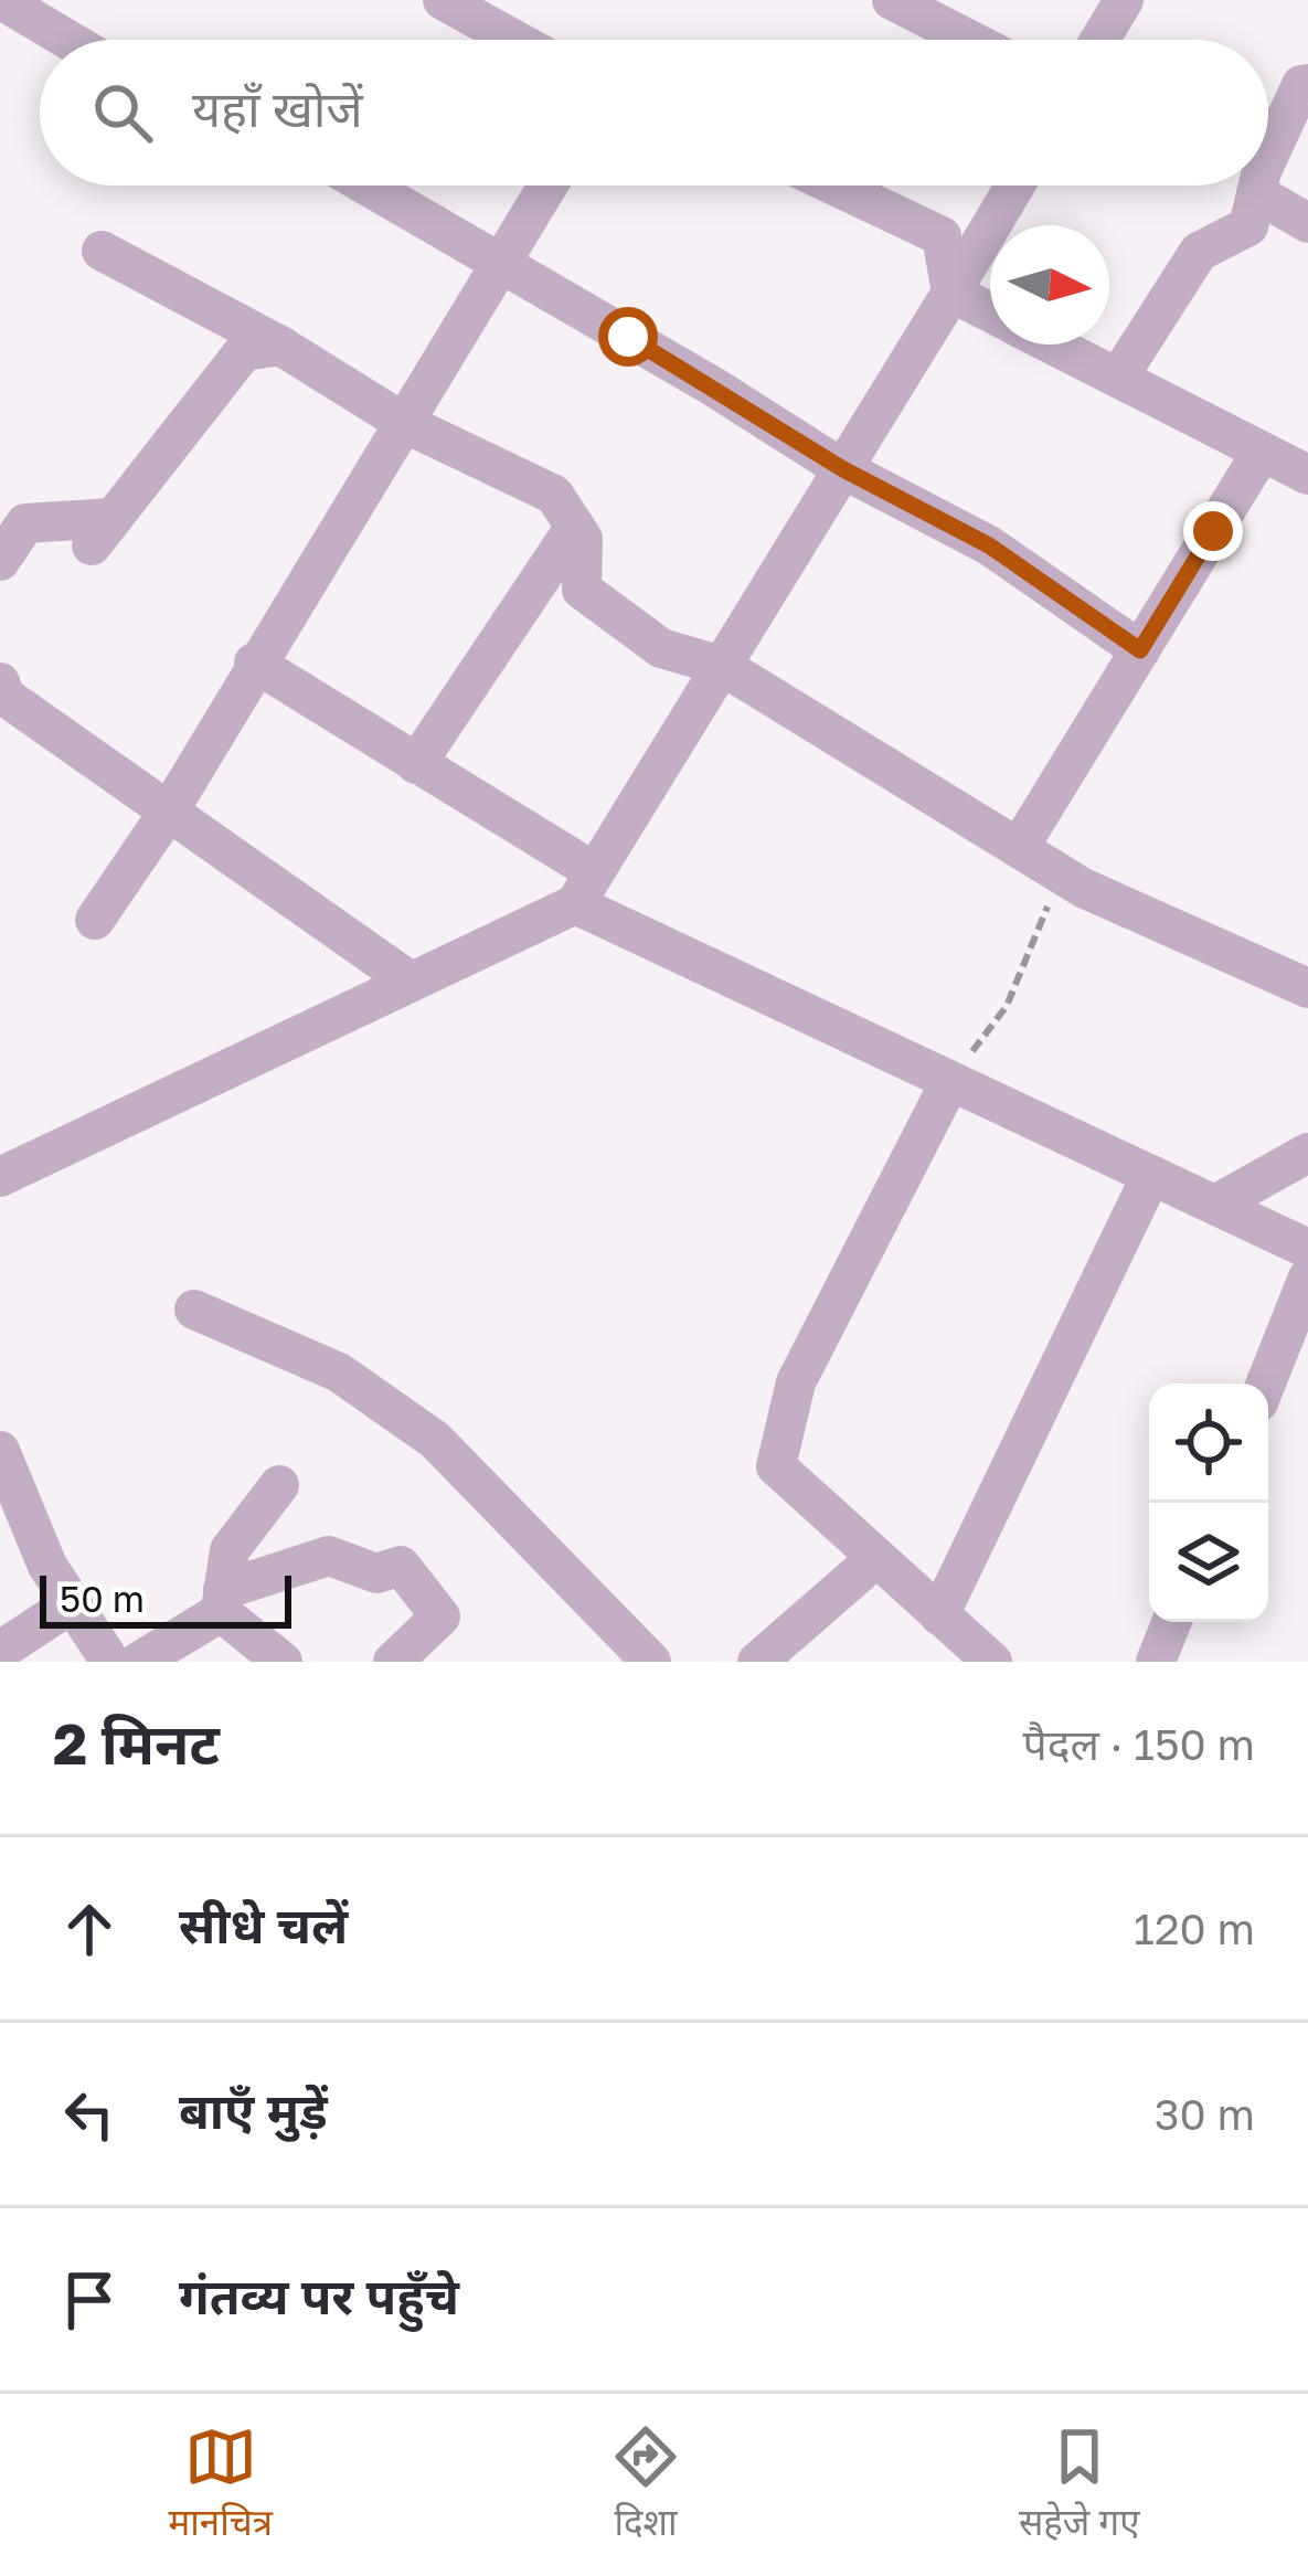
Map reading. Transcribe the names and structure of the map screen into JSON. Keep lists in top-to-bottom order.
{
  "scale_bar": "50 m",
  "north": "right",
  "page": {
    "search": "यहाँ खोजें",
    "scale": "50 m",
    "heading": ["2 मिनट", "पैदल · 150 m"],
    "list": [
      ["सीधे चलें", "120 m"],
      ["बाएँ मुड़ें", "30 m"],
      "गंतव्य पर पहुँचे"
    ],
    "nav": ["मानचित्र", "दिशा", "सहेजे गए"]
  }
}
